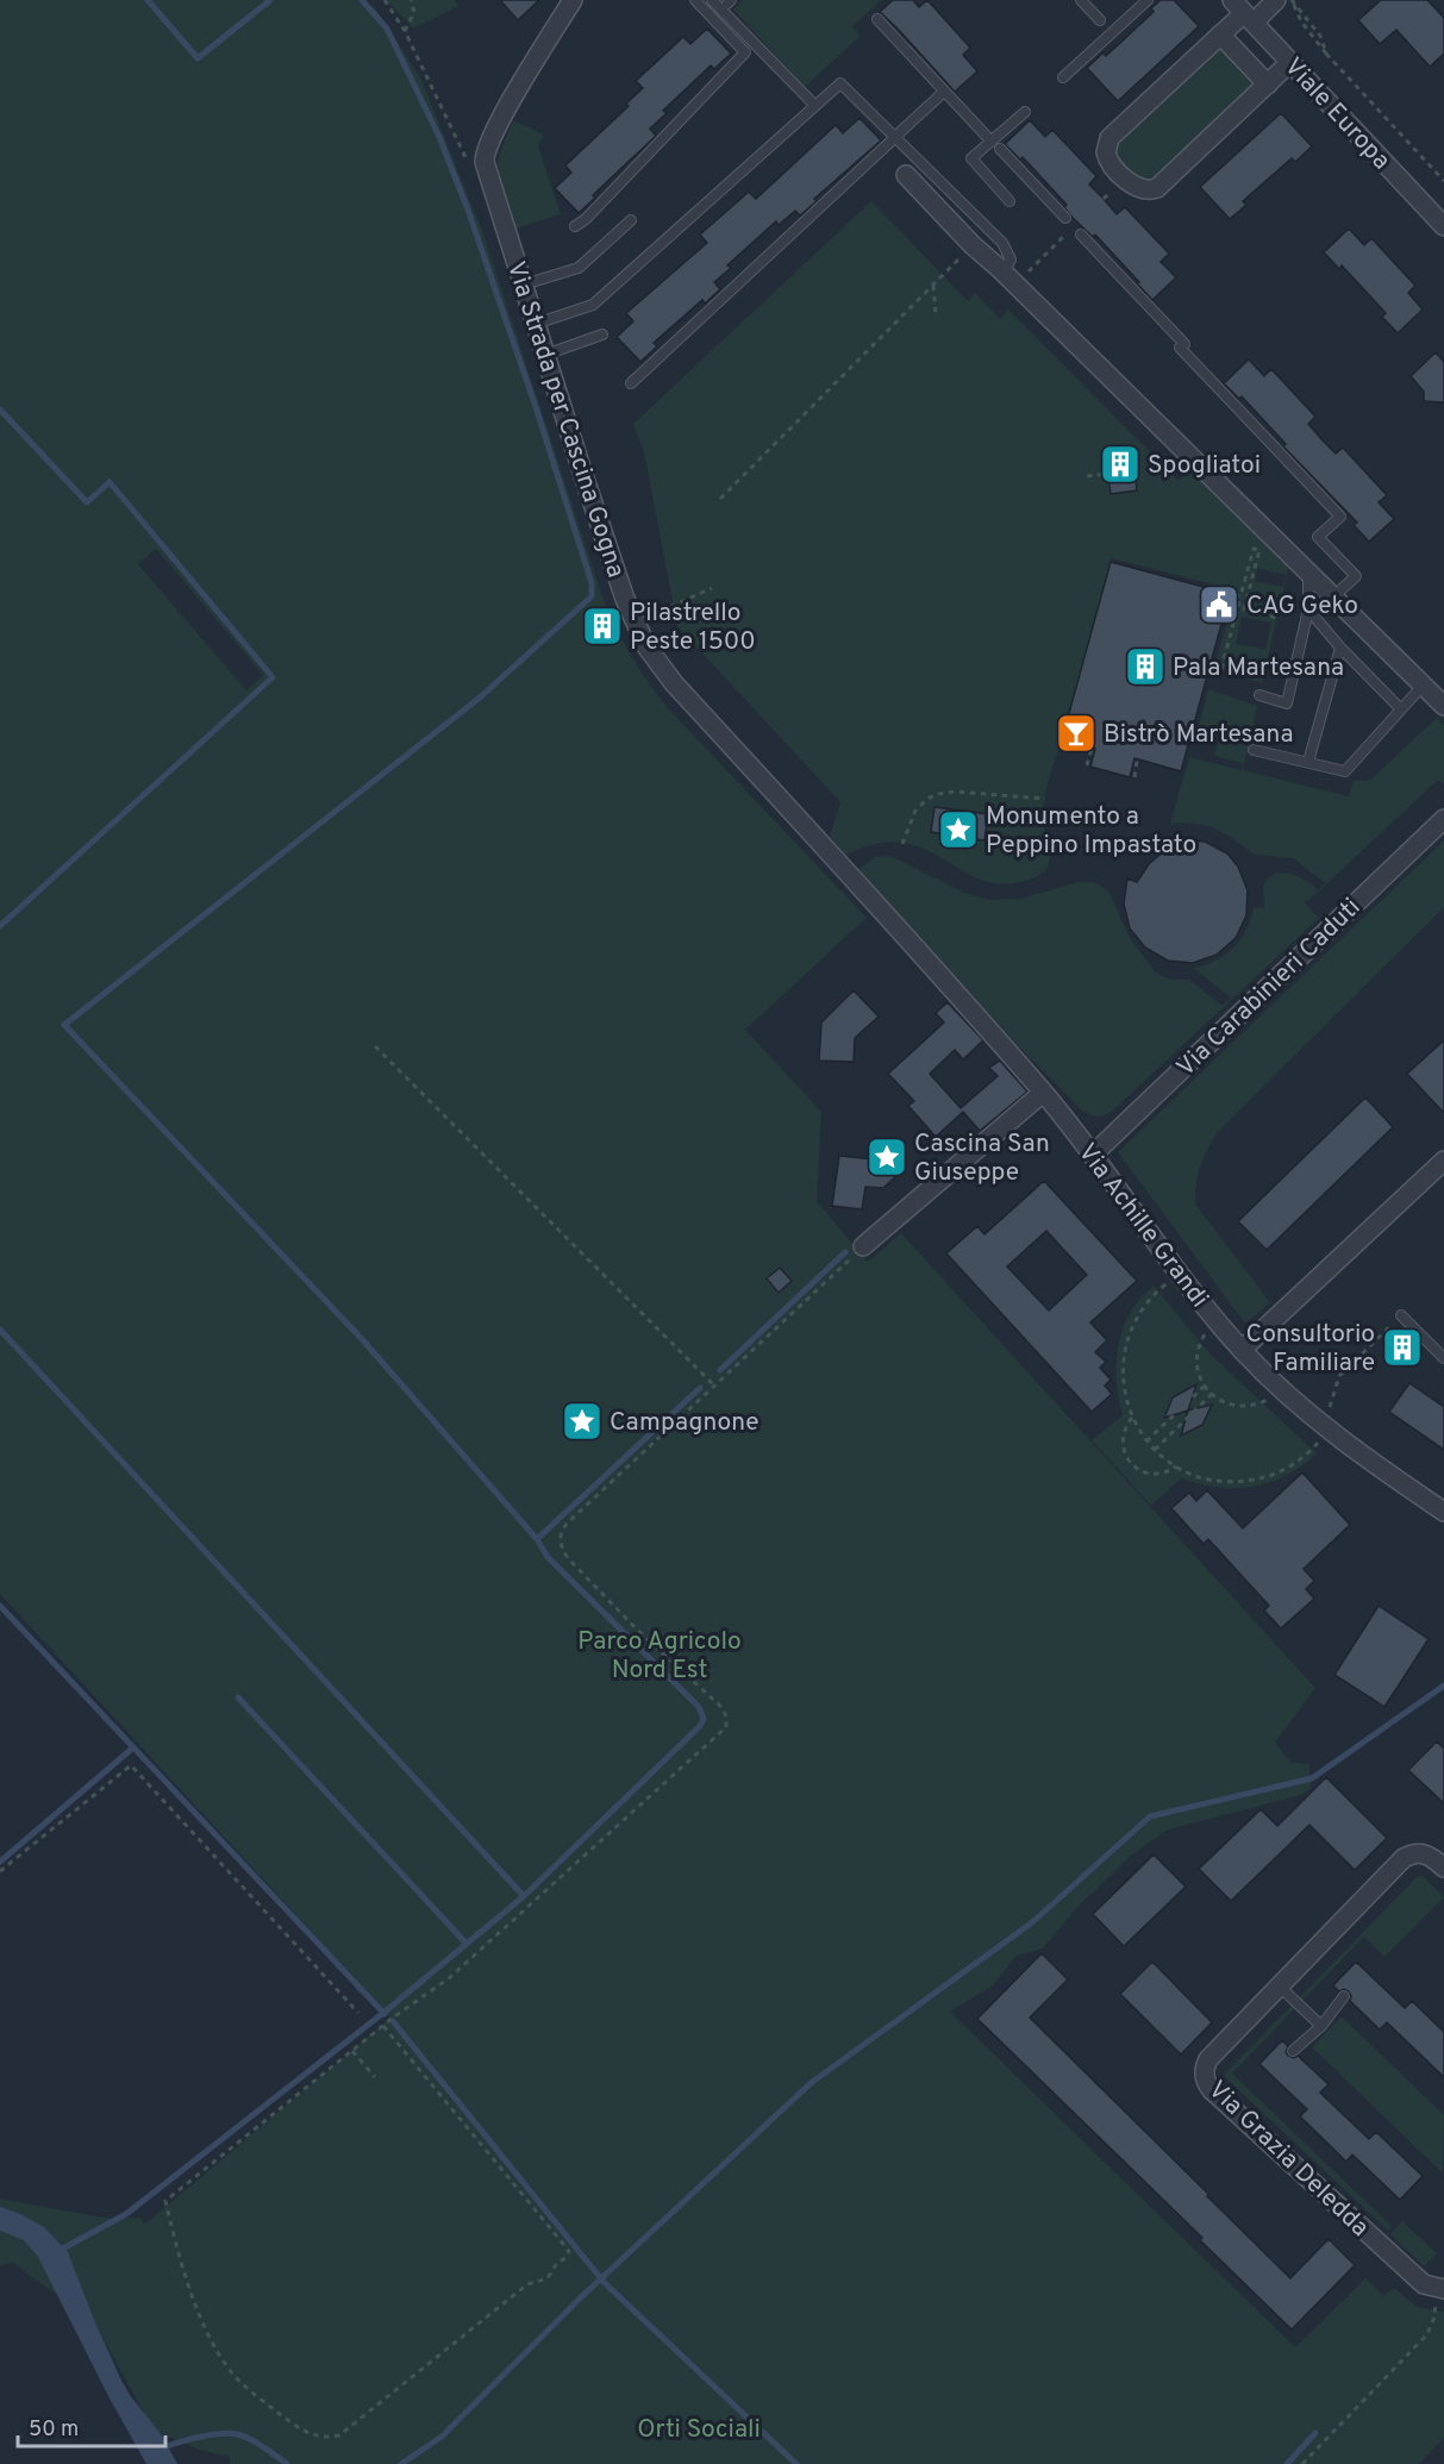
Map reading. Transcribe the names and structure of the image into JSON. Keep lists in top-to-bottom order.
{
  "streets": {
    "street": [
      "Viale Europa",
      "Via Strada per Cascina Gogna",
      "Via Carabinieri Caduti",
      "Via Achille Grandi",
      "Via Grazia Deledda"
    ]
  },
  "crossings": [
    ["Via Strada per Cascina Gogna", "Via Achille Grandi"],
    ["Via Carabinieri Caduti", "Via Achille Grandi"]
  ],
  "parks": ["Parco Agricolo Nord Est", "Orti Sociali"],
  "places": {
    "building": [
      "Spogliatoi",
      "Pilastrello Peste 1500",
      "Pala Martesana",
      "Consultorio Familiare"
    ],
    "public building": ["CAG Geko"],
    "bar": ["Bistrò Martesana"],
    "place": ["Monumento a Peppino Impastato", "Cascina San Giuseppe", "Campagnone"]
  },
  "scale_bar": "50 m"
}
